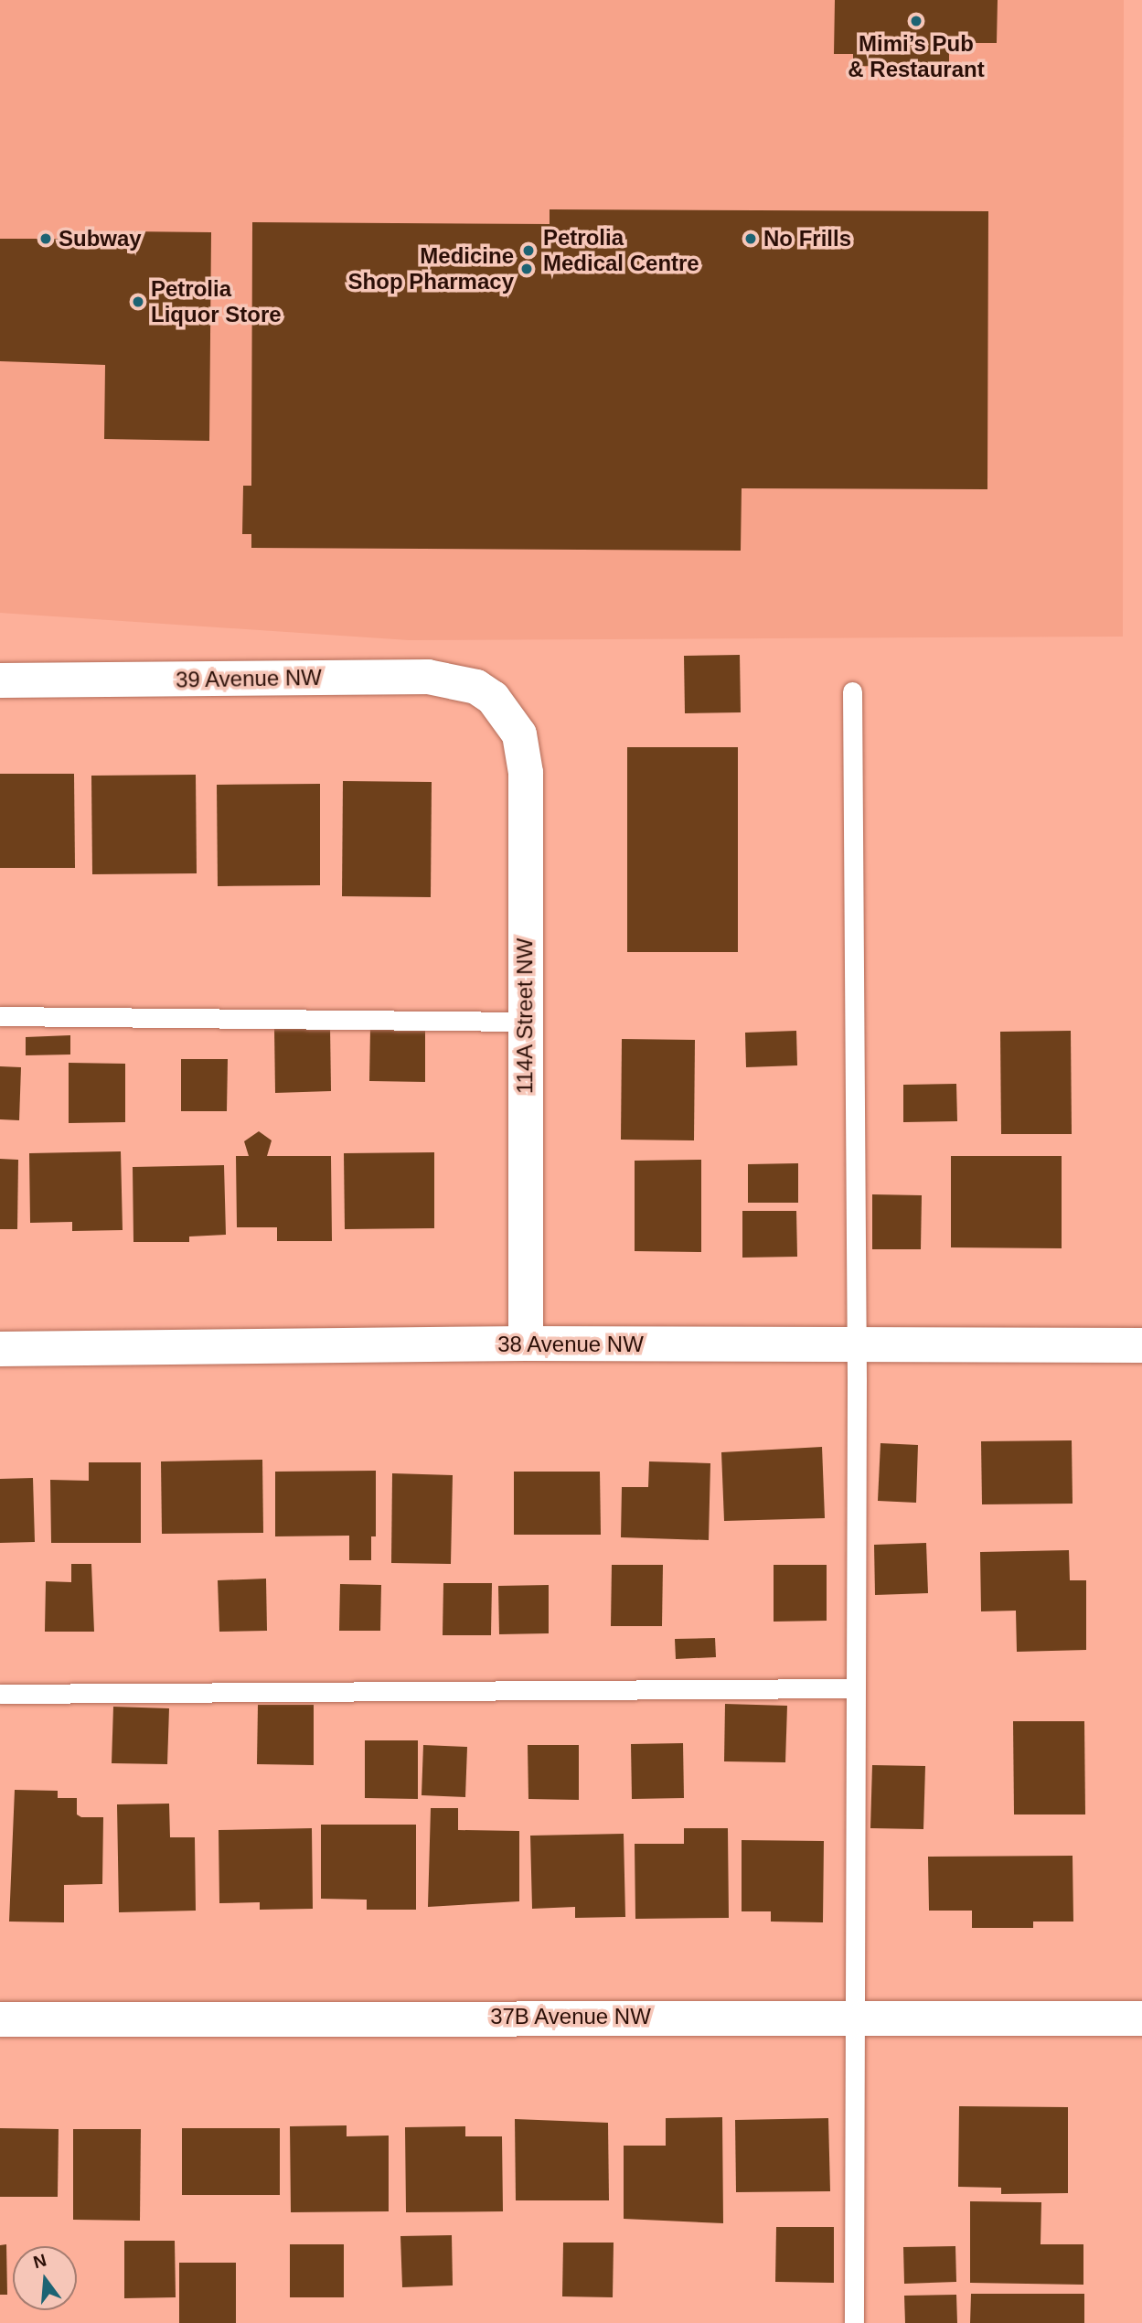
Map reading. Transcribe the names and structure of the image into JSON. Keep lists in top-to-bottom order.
{
  "streets": {
    "street": [
      "39 Avenue NW",
      "114A Street NW",
      "38 Avenue NW",
      "37B Avenue NW"
    ]
  },
  "crossings": [
    ["39 Avenue NW", "114A Street NW"],
    ["114A Street NW", "38 Avenue NW"]
  ],
  "places": [
    "Mimi’s Pub & Restaurant",
    "Subway",
    "No Frills",
    "Petrolia Medical Centre",
    "Medicine Shop Pharmacy",
    "Petrolia Liquor Store"
  ],
  "north": "top"
}
